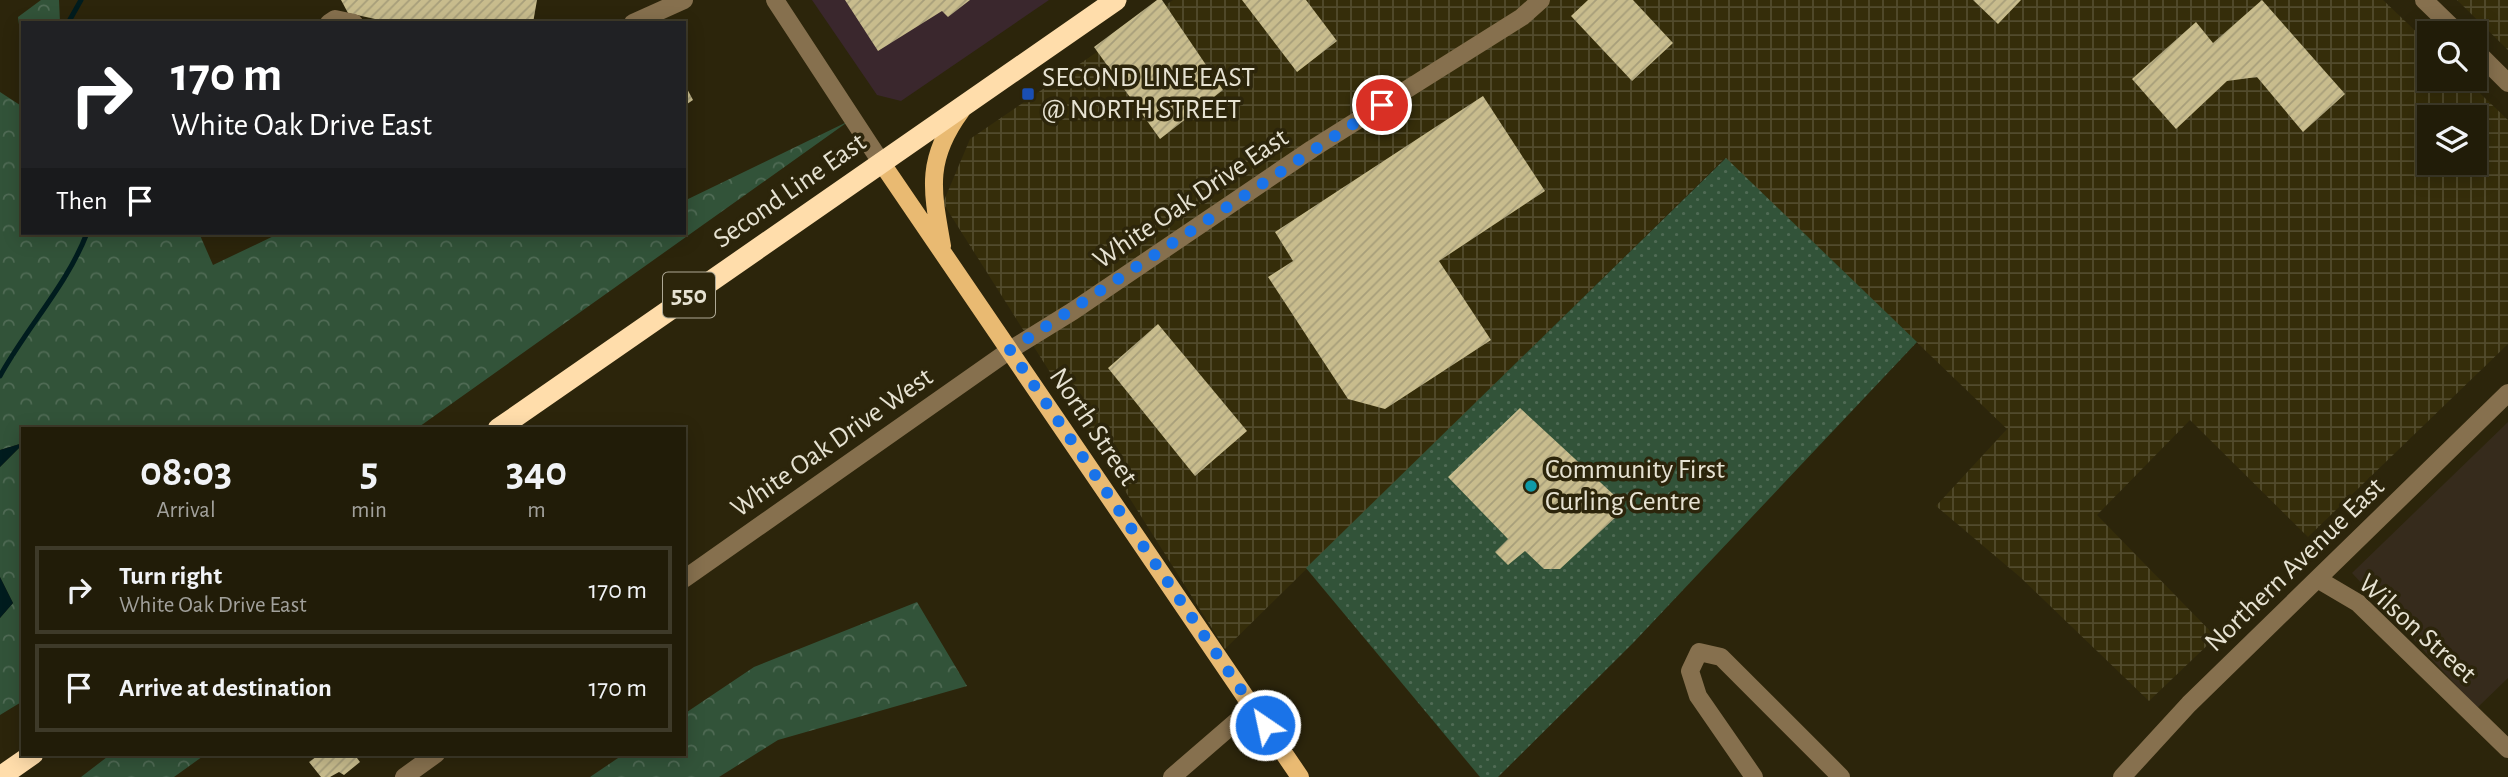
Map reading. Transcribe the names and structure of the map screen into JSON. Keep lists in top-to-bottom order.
{
  "streets": {
    "highway": ["Second Line East", "550"],
    "main road": ["North Street"],
    "street": [
      "White Oak Drive East",
      "White Oak Drive West",
      "Northern Avenue East",
      "Wilson Street"
    ]
  },
  "crossings": [
    ["Second Line East", "North Street"],
    ["White Oak Drive East", "North Street"],
    ["White Oak Drive East", "White Oak Drive West"],
    ["North Street", "White Oak Drive West"],
    ["Northern Avenue East", "Wilson Street"]
  ],
  "places": {
    "transit": ["SECOND LINE EAST @ NORTH STREET"],
    "other": ["Community First Curling Centre"]
  },
  "page": {
    "turn": ["170 m", "White Oak Drive East"],
    "then": "Then",
    "eta": [
      "08:03",
      "Arrival",
      "5",
      "min",
      "340",
      "m"
    ],
    "list": [
      {
        "name": "Turn right",
        "note": "White Oak Drive East",
        "value": "170 m"
      },
      {
        "name": "Arrive at destination",
        "value": "170 m"
      }
    ]
  }
}
